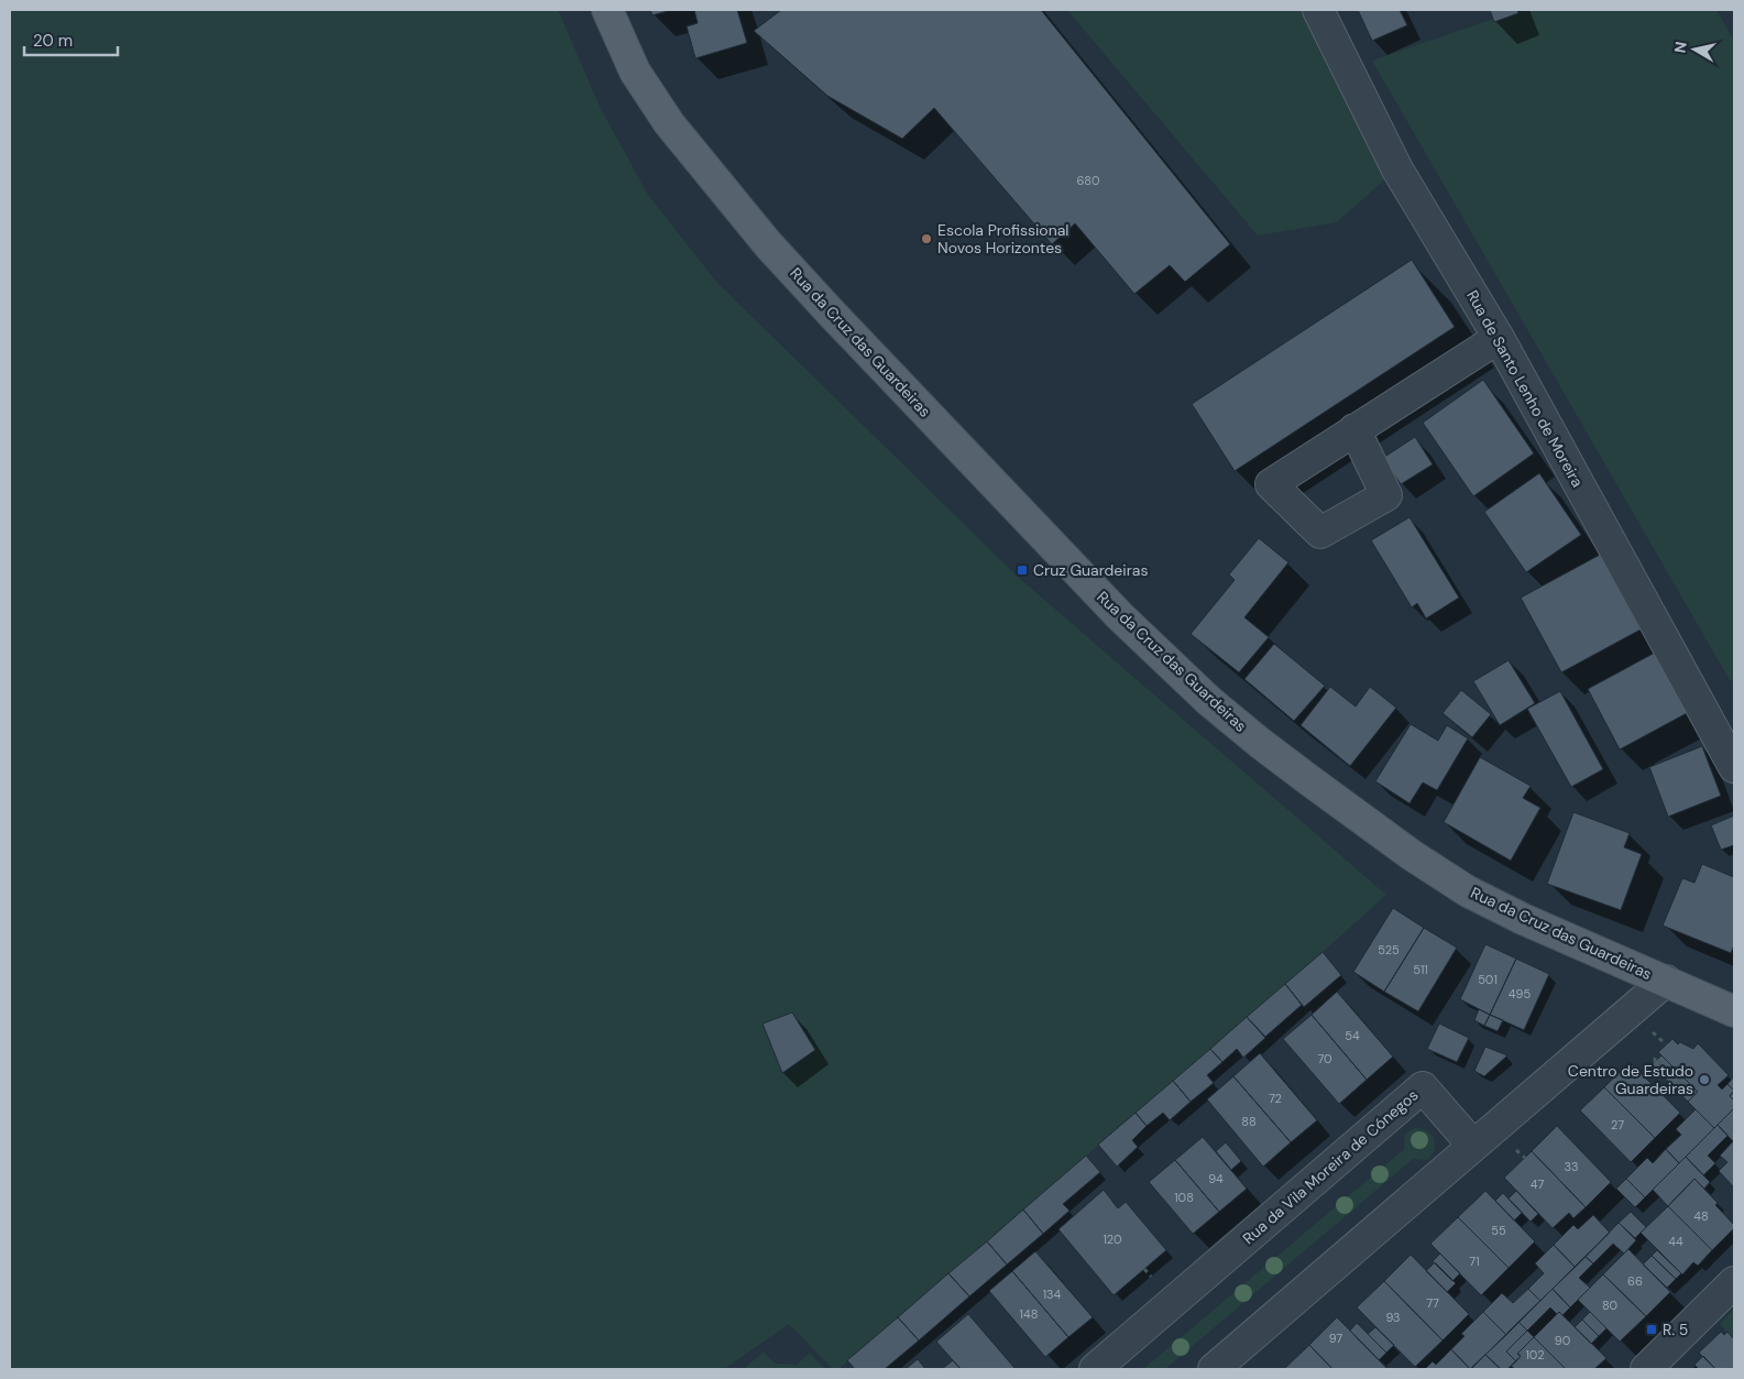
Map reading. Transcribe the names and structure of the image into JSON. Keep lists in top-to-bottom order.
{
  "streets": {
    "main road": ["Rua da Cruz das Guardeiras"],
    "street": ["Rua de Santo Lenho de Moreira", "Rua da Vila Moreira de Cónegos"]
  },
  "places": {
    "other": ["Escola Profissional Novos Horizontes", "Centro de Estudo Guardeiras"],
    "transit": ["Cruz Guardeiras", "R. 5"]
  },
  "house_numbers": [
    "680",
    "525",
    "511",
    "501",
    "495",
    "54",
    "70",
    "72",
    "88",
    "27",
    "33",
    "94",
    "47",
    "108",
    "48",
    "55",
    "120",
    "44",
    "71",
    "66",
    "134",
    "77",
    "80",
    "148",
    "93",
    "97",
    "90",
    "102"
  ],
  "scale_bar": "20 m",
  "north": "left"
}
